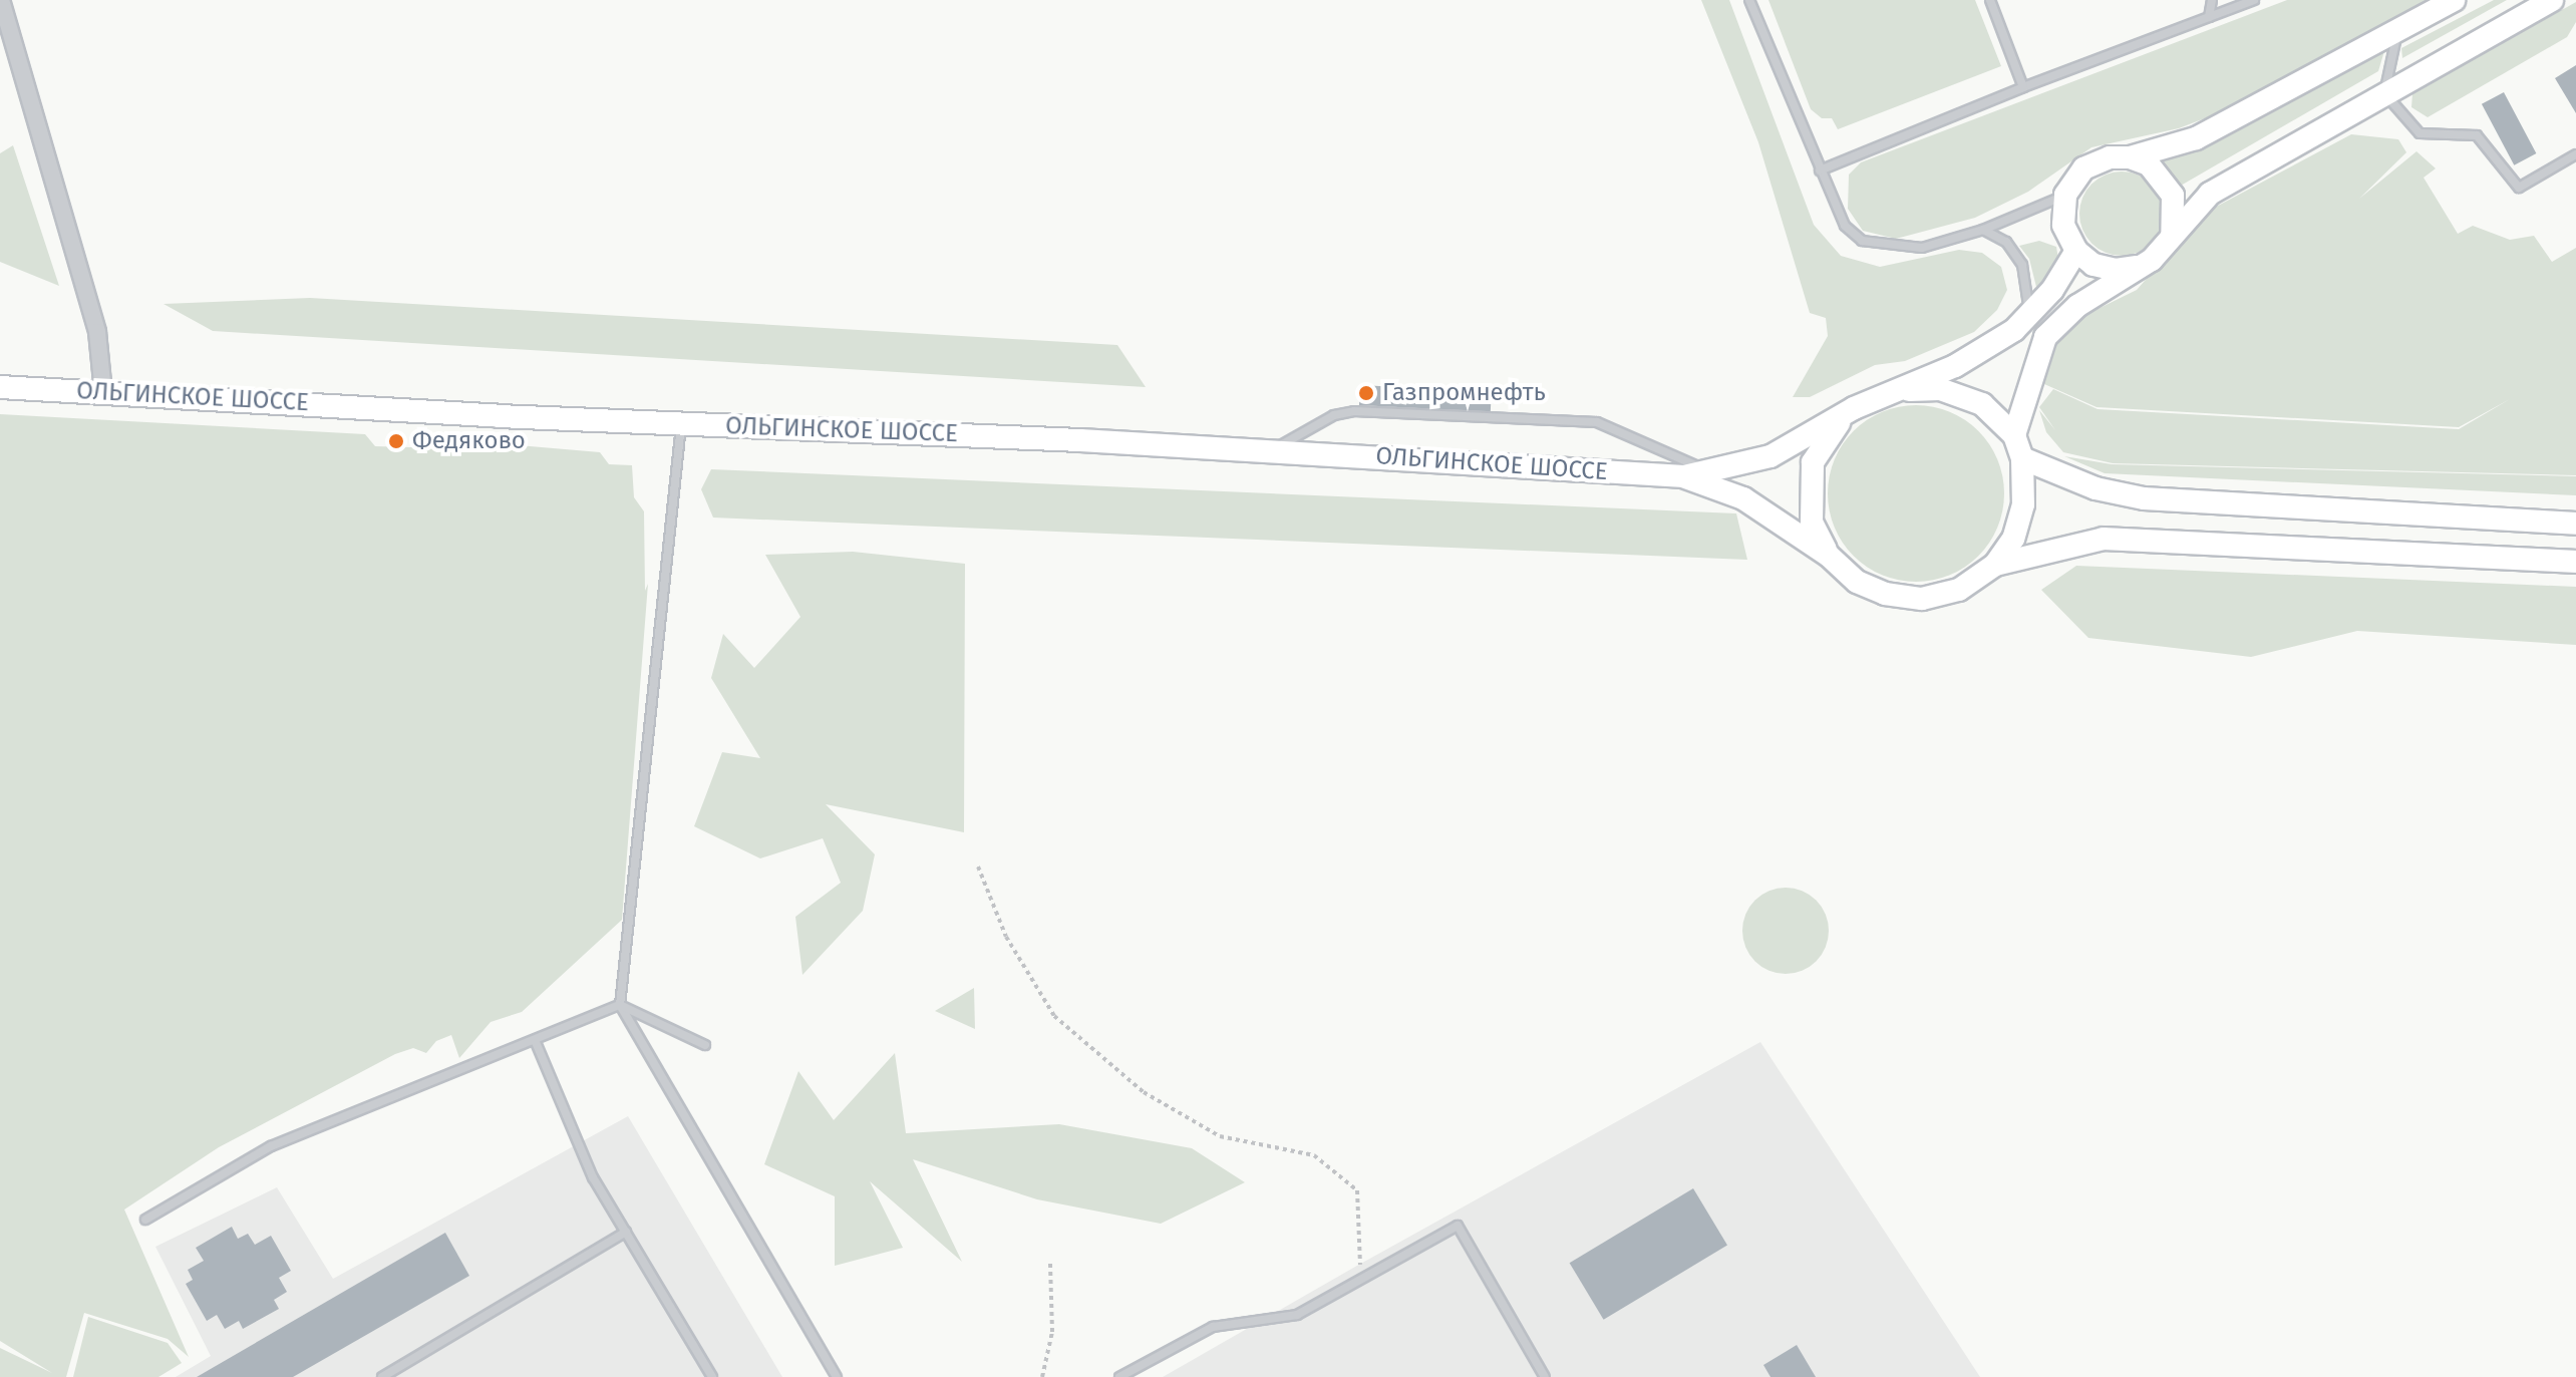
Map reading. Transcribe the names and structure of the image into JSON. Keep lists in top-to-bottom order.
{
  "streets": {
    "main road": ["ОЛЬГИНСКОЕ ШОССЕ"]
  },
  "places": ["Газпромнефть", "Федяково"]
}
